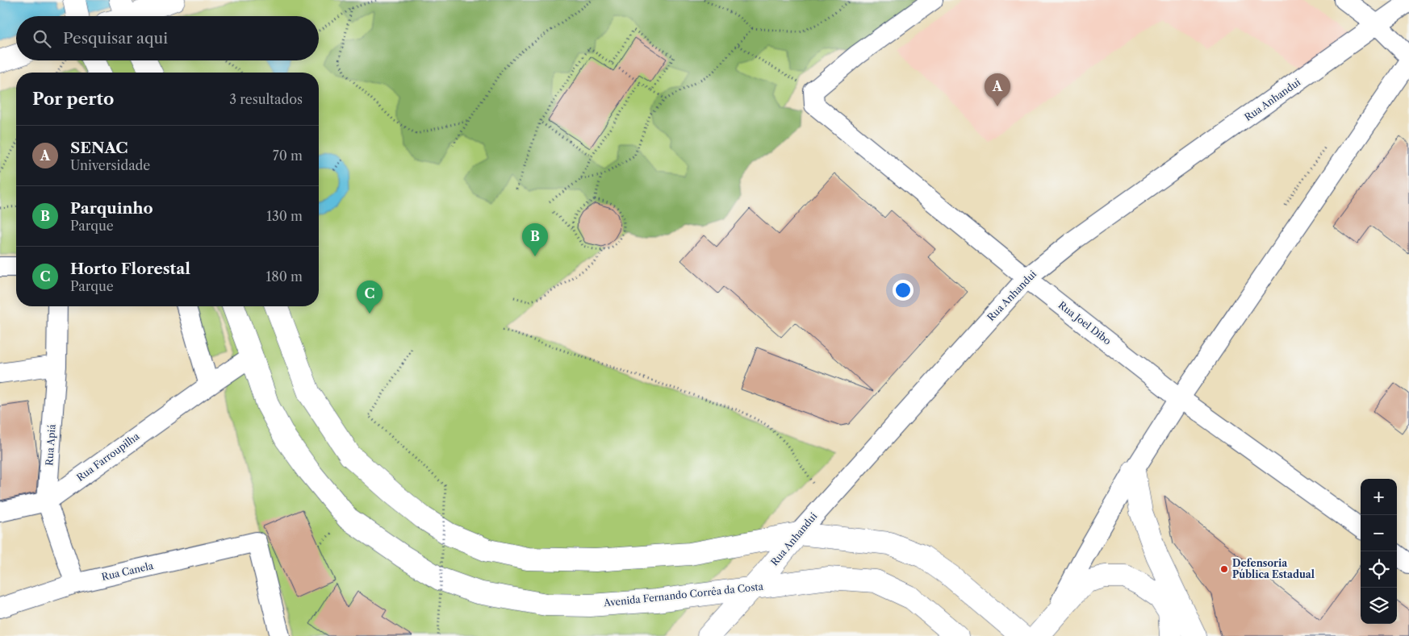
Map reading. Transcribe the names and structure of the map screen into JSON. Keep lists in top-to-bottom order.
{
  "streets": {
    "main road": ["Rua Anhandui", "Avenida Fernando Corrêa da Costa"],
    "street": [
      "Rua Joel Dibo",
      "Rua Apiá",
      "Rua Farroupilha",
      "Rua Canela"
    ]
  },
  "crossings": [
    ["Rua Anhandui", "Rua Joel Dibo"],
    ["Rua Anhandui", "Avenida Fernando Corrêa da Costa"],
    ["Rua Apiá", "Rua Farroupilha"],
    ["Rua Apiá", "Rua Canela"],
    ["Rua Farroupilha", "Avenida Fernando Corrêa da Costa"]
  ],
  "places": ["Defensoria Pública Estadual"],
  "page": {
    "search": "Pesquisar aqui",
    "heading": ["Por perto", "3 resultados"],
    "pins": ["A", "B", "C"],
    "list": [
      {
        "mark": "A",
        "name": "SENAC",
        "note": "Universidade",
        "value": "70 m"
      },
      {
        "mark": "B",
        "name": "Parquinho",
        "note": "Parque",
        "value": "130 m"
      },
      {
        "mark": "C",
        "name": "Horto Florestal",
        "note": "Parque",
        "value": "180 m"
      }
    ],
    "map_buttons": ["+", "−"]
  }
}
